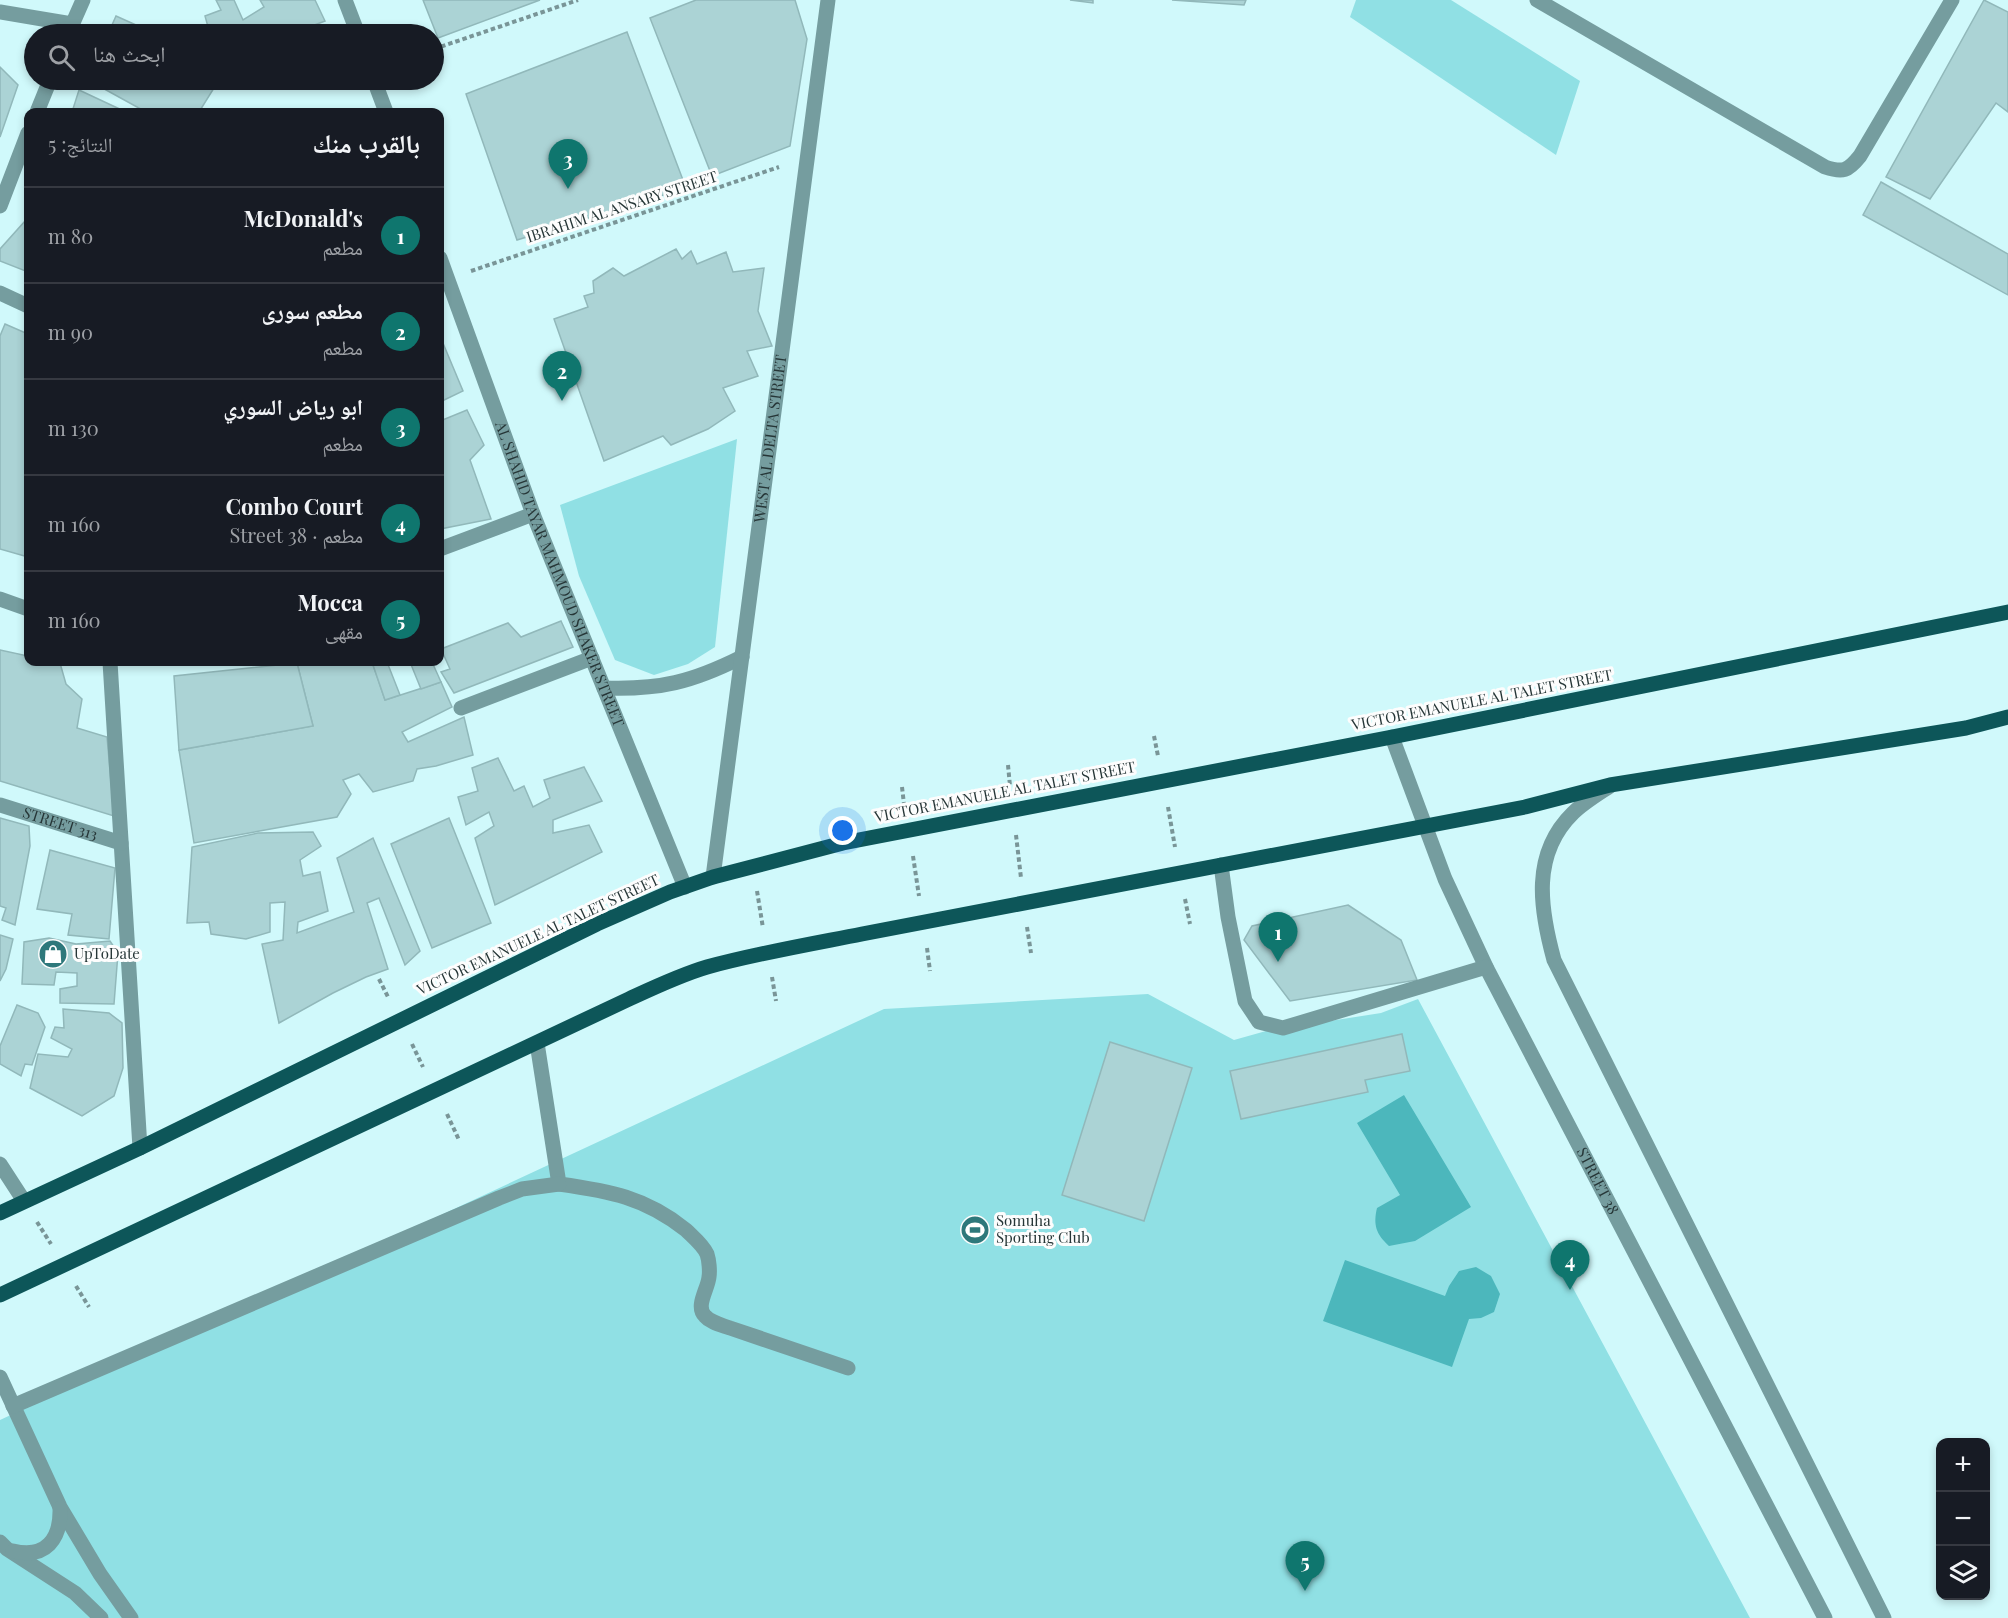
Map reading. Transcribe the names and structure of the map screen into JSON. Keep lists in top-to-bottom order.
{
  "streets": {
    "main road": ["VICTOR EMANUELE AL TALET STREET"],
    "street": [
      "WEST AL DELTA STREET",
      "AL SHAHID TAYAR MAHMOUD SHAKER STREET",
      "STREET 313",
      "STREET 38"
    ],
    "path": ["IBRAHIM AL ANSARY STREET"]
  },
  "crossings": [
    ["WEST AL DELTA STREET", "VICTOR EMANUELE AL TALET STREET"],
    ["AL SHAHID TAYAR MAHMOUD SHAKER STREET", "VICTOR EMANUELE AL TALET STREET"],
    ["VICTOR EMANUELE AL TALET STREET", "STREET 38"]
  ],
  "places": {
    "shop": ["UpToDate"],
    "sports": ["Somuha Sporting Club"]
  },
  "page": {
    "search": "ابحث هنا",
    "heading": ["بالقرب منك", "النتائج: 5"],
    "pins": [
      "3",
      "2",
      "1",
      "4",
      "5"
    ],
    "list": [
      {
        "mark": "1",
        "name": "McDonald's",
        "note": "مطعم",
        "value": "80 m"
      },
      {
        "mark": "2",
        "name": "مطعم سورى",
        "note": "مطعم",
        "value": "90 m"
      },
      {
        "mark": "3",
        "name": "ابو رياض السوري",
        "note": "مطعم",
        "value": "130 m"
      },
      {
        "mark": "4",
        "name": "Combo Court",
        "note": "مطعم · Street 38",
        "value": "160 m"
      },
      {
        "mark": "5",
        "name": "Mocca",
        "note": "مقهى",
        "value": "160 m"
      }
    ],
    "map_buttons": ["+", "−"]
  }
}
